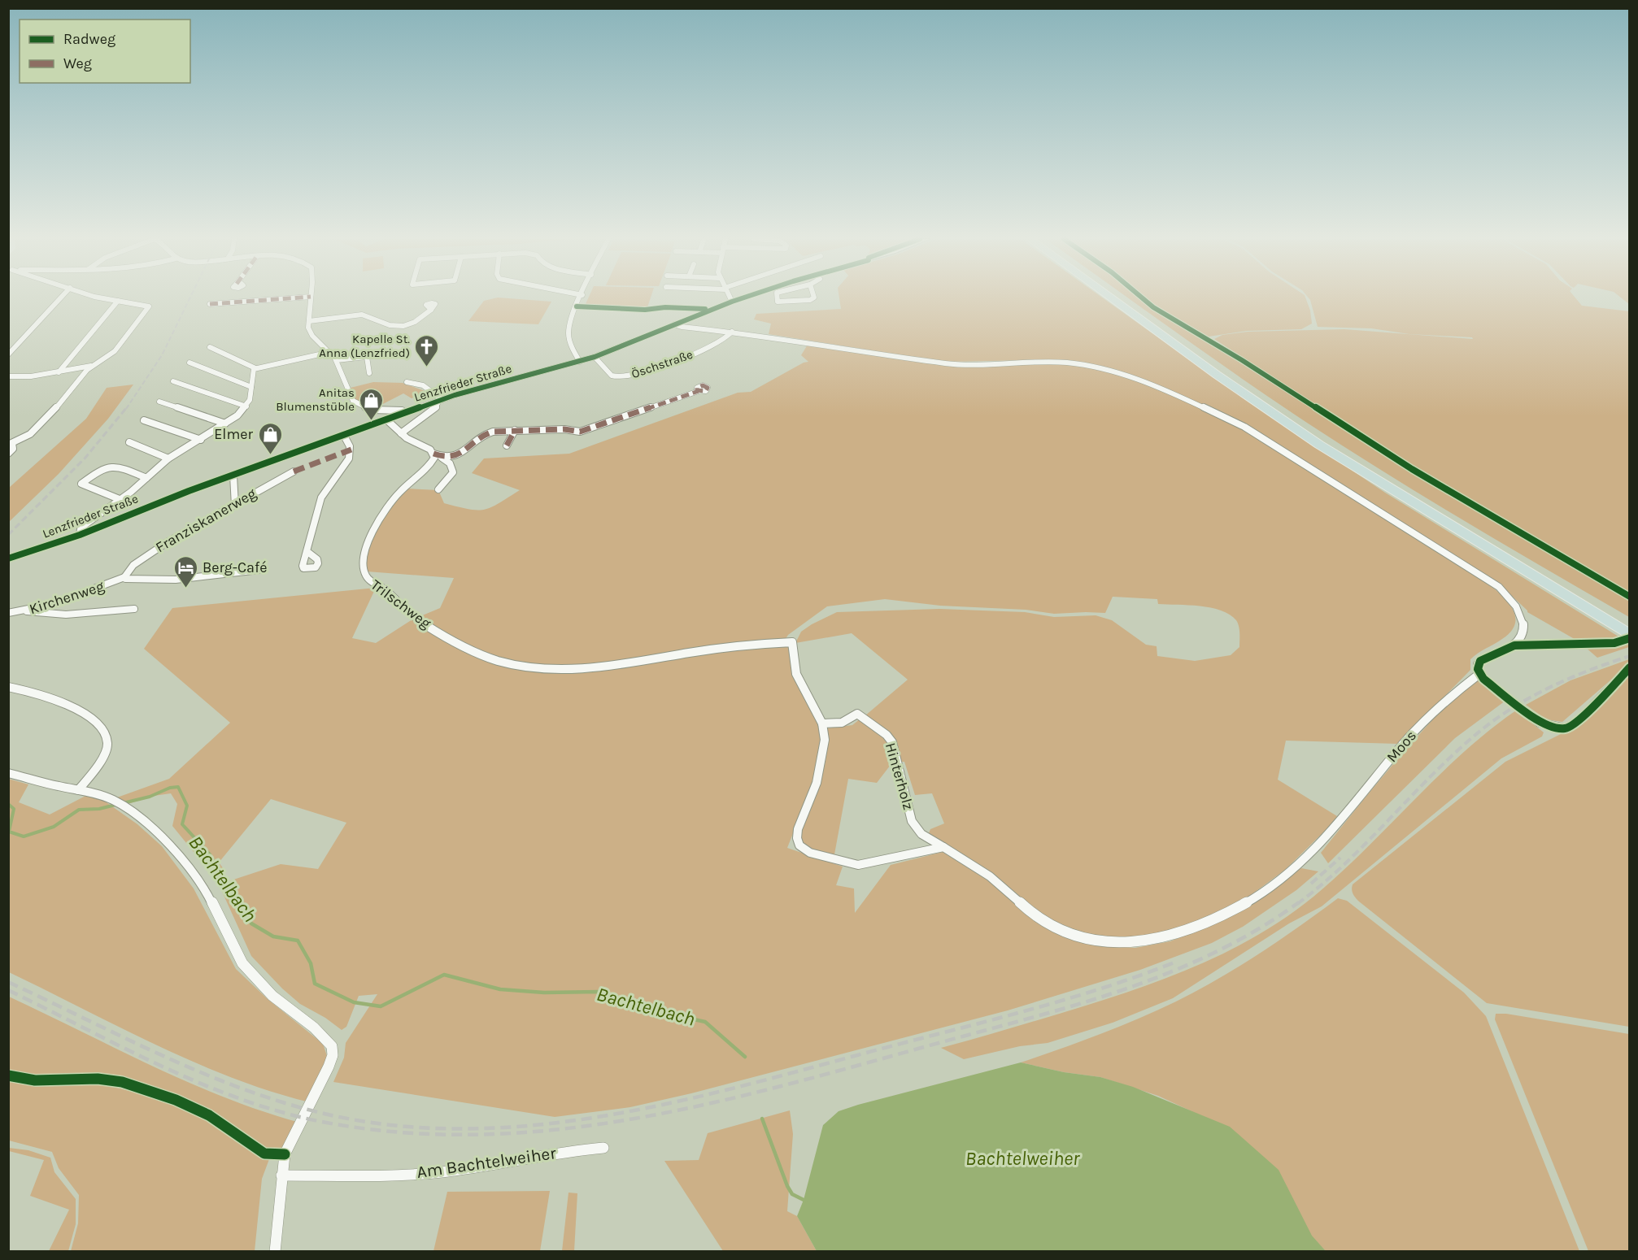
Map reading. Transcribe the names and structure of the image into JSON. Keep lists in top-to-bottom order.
{
  "streets": {
    "street": [
      "Öschstraße",
      "Lenzfrieder Straße",
      "Franziskanerweg",
      "Kirchenweg",
      "Trilschweg",
      "Moos",
      "Hinterholz",
      "Am Bachtelweiher"
    ]
  },
  "crossings": [
    ["Öschstraße", "Lenzfrieder Straße"],
    ["Franziskanerweg", "Kirchenweg"],
    ["Trilschweg", "Hinterholz"],
    ["Moos", "Hinterholz"]
  ],
  "water": ["Bachtelbach", "Bachtelweiher"],
  "places": {
    "church": ["Kapelle St. Anna (Lenzfried)"],
    "shop": ["Anitas Blumenstüble", "Elmer"],
    "hotel": ["Berg-Café"]
  },
  "legend": ["Radweg", "Weg"]
}
